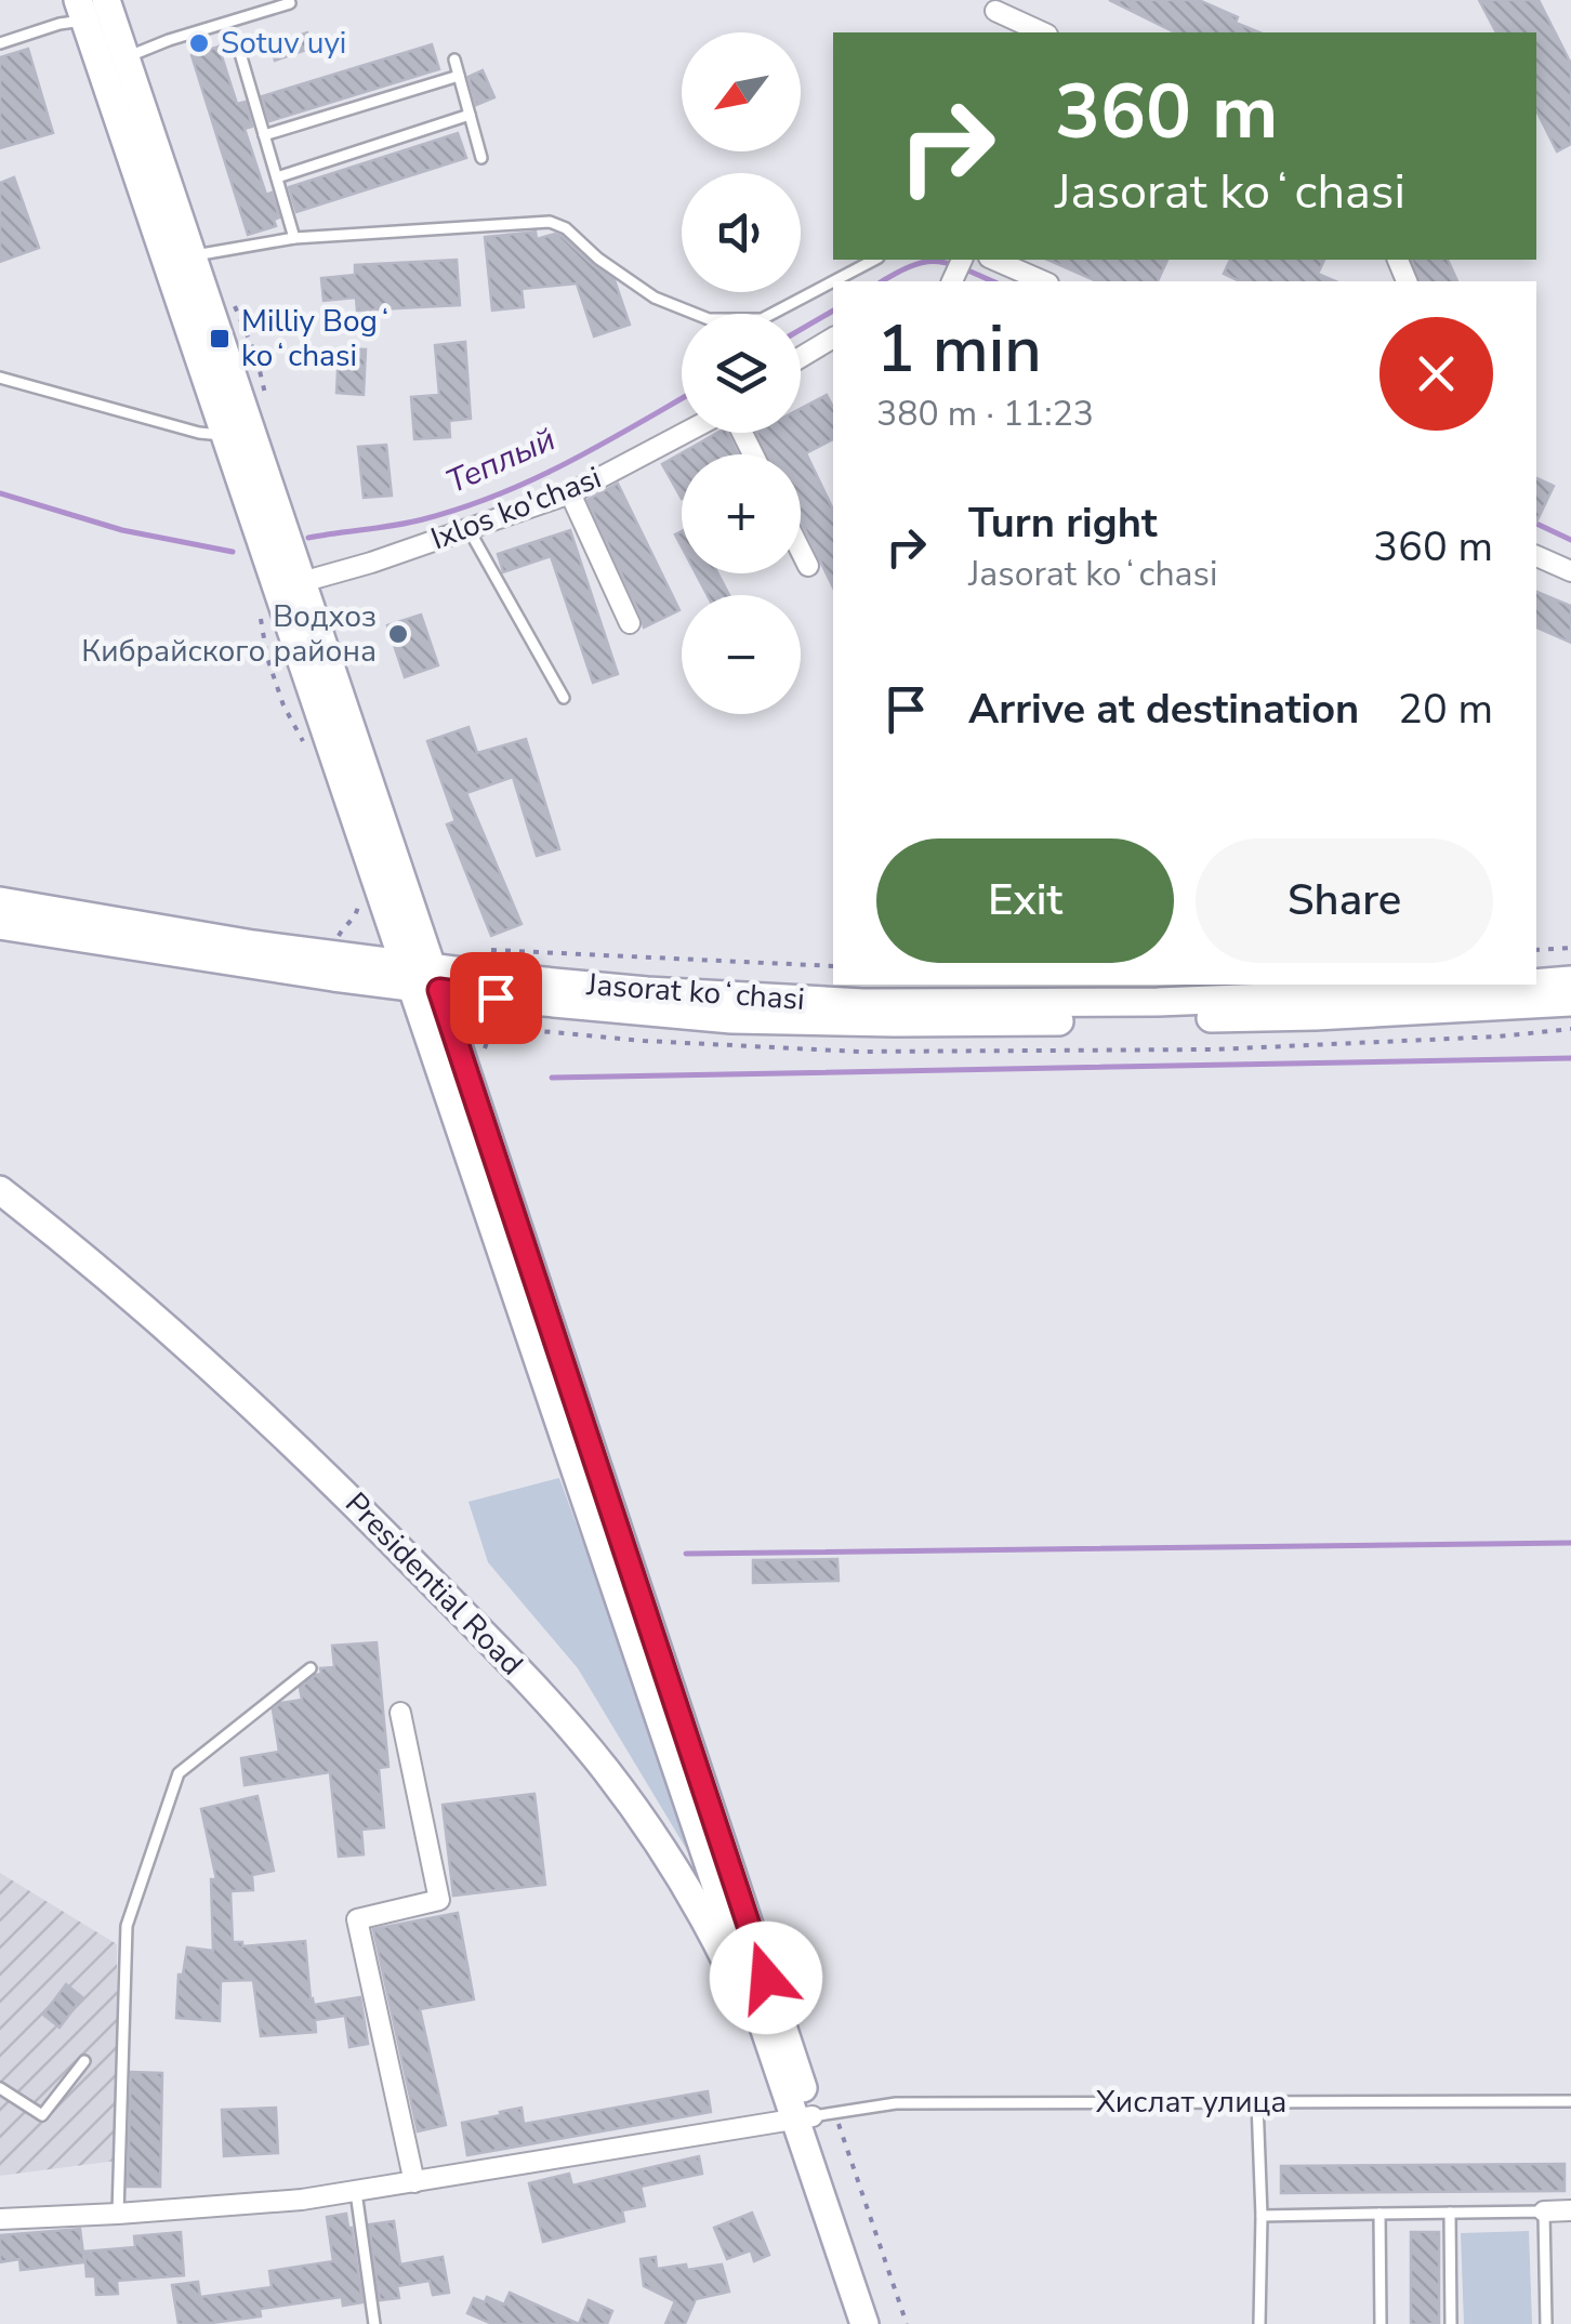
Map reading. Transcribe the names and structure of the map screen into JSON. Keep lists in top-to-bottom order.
{
  "streets": {
    "main road": ["Jasorat koʻchasi", "Presidential Road"],
    "street": ["Ixlos ko'chasi"],
    "lane": ["Хислат улица"]
  },
  "water": ["Теплый"],
  "places": {
    "other": ["Sotuv uyi", "Водхоз Кибрайского района"],
    "transit": ["Milliy Bogʻ koʻchasi"]
  },
  "north": "bottom left",
  "page": {
    "map_buttons": ["+", "−"],
    "turn": ["360 m", "Jasorat koʻchasi"],
    "heading": ["1 min", "380 m · 11:23"],
    "list": [
      {
        "name": "Turn right",
        "note": "Jasorat koʻchasi",
        "value": "360 m"
      },
      {
        "name": "Arrive at destination",
        "value": "20 m"
      }
    ],
    "buttons": ["Exit", "Share"]
  }
}
